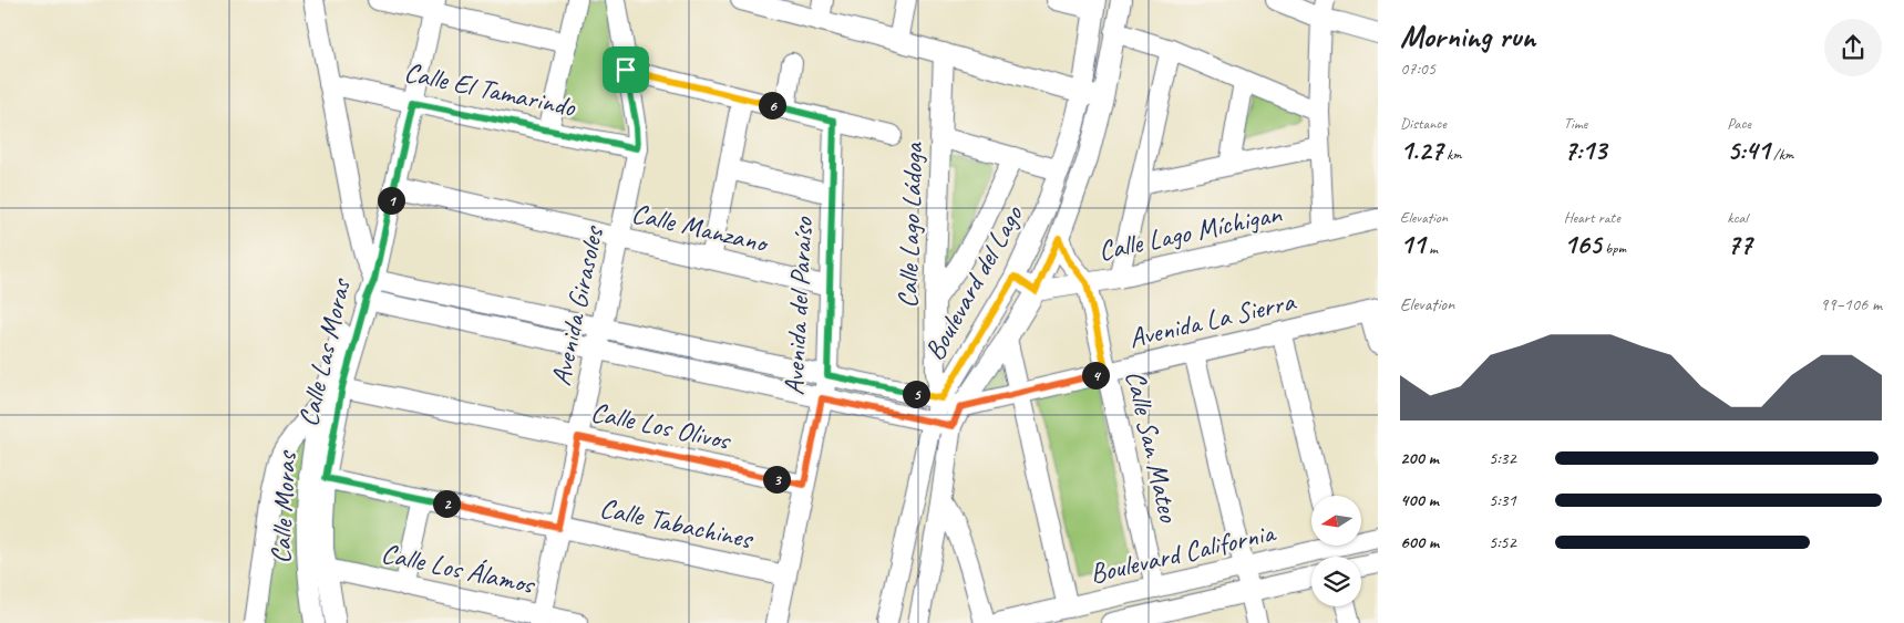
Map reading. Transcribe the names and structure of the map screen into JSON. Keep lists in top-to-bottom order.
{
  "streets": {
    "street": [
      "Calle El Tamarindo",
      "Calle Lago Ládoga",
      "Calle Manzano",
      "Calle Lago Míchigan",
      "Boulevard del Lago",
      "Avenida Girasoles",
      "Avenida del Paraíso",
      "Avenida La Sierra",
      "Calle Las Moras",
      "Calle Los Olivos",
      "Calle San Mateo",
      "Calle Moras",
      "Calle Tabachines",
      "Boulevard California",
      "Calle Los Álamos"
    ]
  },
  "crossings": [
    ["Calle El Tamarindo", "Avenida Girasoles"],
    ["Calle El Tamarindo", "Calle Las Moras"],
    ["Calle Lago Ládoga", "Boulevard del Lago"],
    ["Calle Manzano", "Avenida Girasoles"],
    ["Calle Manzano", "Avenida del Paraíso"],
    ["Calle Lago Míchigan", "Boulevard del Lago"],
    ["Calle Lago Míchigan", "Calle San Mateo"],
    ["Boulevard del Lago", "Avenida La Sierra"],
    ["Avenida Girasoles", "Calle Los Olivos"],
    ["Avenida Girasoles", "Calle Tabachines"],
    ["Avenida Girasoles", "Calle Los Álamos"],
    ["Avenida del Paraíso", "Calle Los Olivos"],
    ["Avenida del Paraíso", "Calle Tabachines"],
    ["Avenida La Sierra", "Calle San Mateo"],
    ["Calle Las Moras", "Calle Los Olivos"],
    ["Calle Las Moras", "Calle Moras"],
    ["Calle Las Moras", "Calle Tabachines"],
    ["Calle Las Moras", "Calle Los Álamos"],
    ["Calle San Mateo", "Boulevard California"],
    ["Calle Moras", "Calle Tabachines"]
  ],
  "north": "left",
  "page": {
    "heading": ["Morning run", "07:05"],
    "pins": [
      "6",
      "1",
      "4",
      "5",
      "3",
      "2"
    ],
    "stats": [
      ["Distance", "1.27 km"],
      ["Time", "7:13"],
      ["Pace", "5:41 /km"],
      ["Elevation", "11 m"],
      ["Heart rate", "165 bpm"],
      ["kcal", "77"]
    ],
    "chart": ["Elevation", "99–106 m"],
    "list": [
      {
        "name": "200 m",
        "note": "5:32"
      },
      {
        "name": "400 m",
        "note": "5:31"
      },
      {
        "name": "600 m",
        "note": "5:52"
      }
    ]
  }
}
